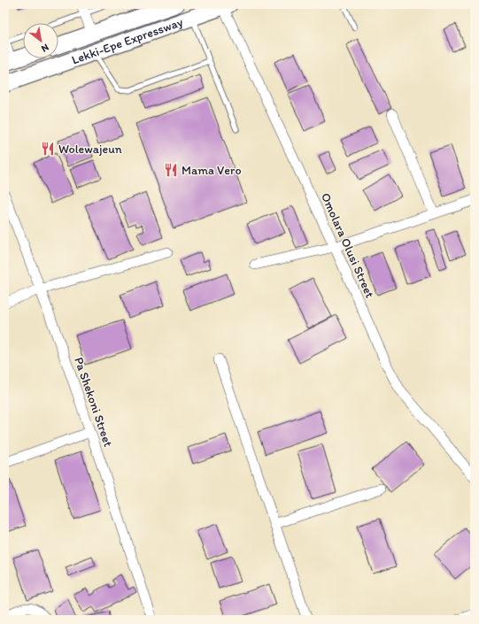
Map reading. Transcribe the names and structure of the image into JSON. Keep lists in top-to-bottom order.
{
  "streets": {
    "highway": ["Lekki-Epe Expressway"],
    "street": ["Omolara Olusi Street", "Pa Shekoni Street"]
  },
  "crossings": [
    ["Lekki-Epe Expressway", "Omolara Olusi Street"]
  ],
  "places": {
    "restaurant": ["Wolewajeun", "Mama Vero"]
  },
  "north": "bottom right"
}
